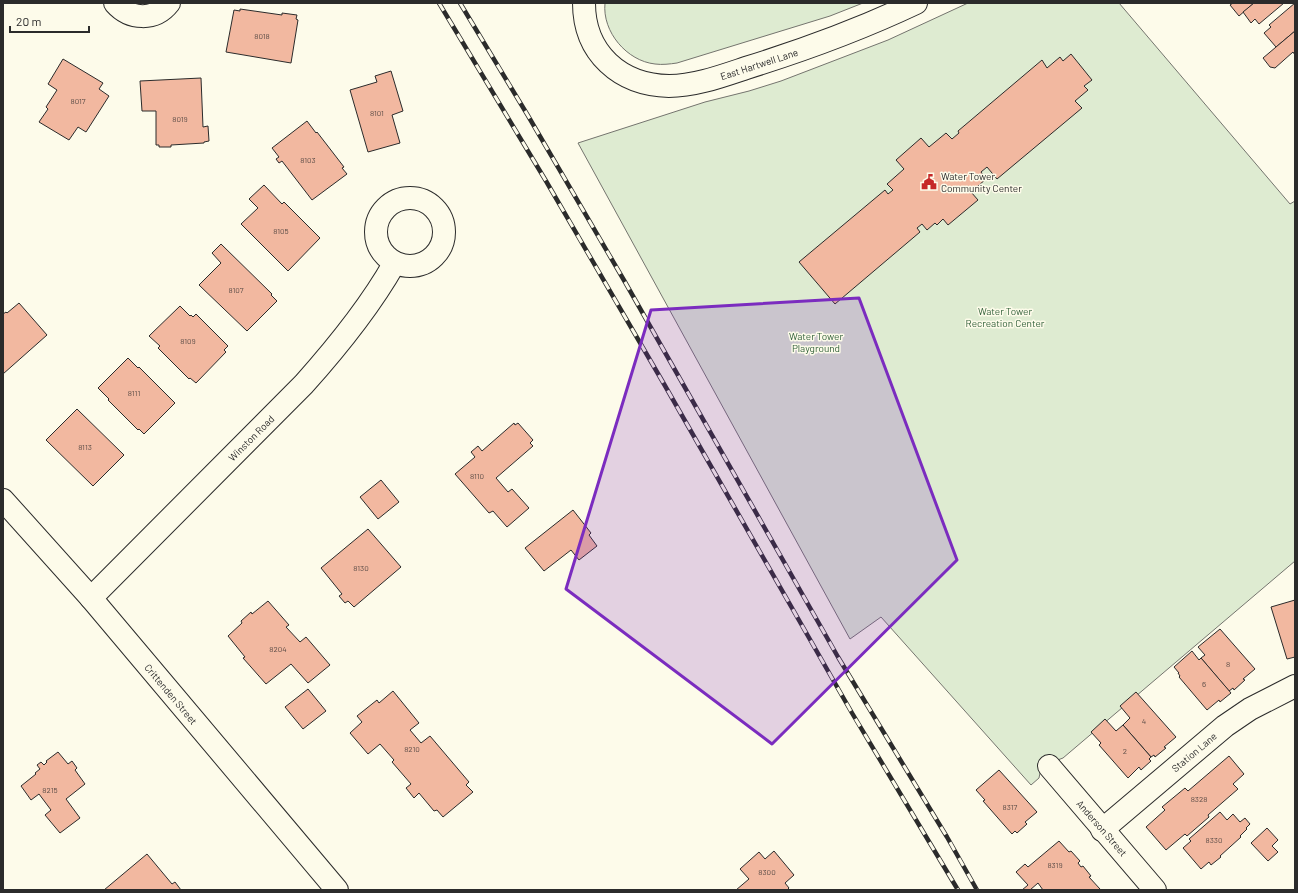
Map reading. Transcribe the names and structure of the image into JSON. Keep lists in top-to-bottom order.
{
  "streets": {
    "street": [
      "East Hartwell Lane",
      "Winston Road",
      "Crittenden Street",
      "Station Lane",
      "Anderson Street"
    ]
  },
  "crossings": [
    ["Winston Road", "Crittenden Street"],
    ["Station Lane", "Anderson Street"]
  ],
  "parks": ["Water Tower Recreation Center", "Water Tower Playground"],
  "places": {
    "public building": ["Water Tower Community Center"]
  },
  "house_numbers": [
    "8018",
    "8017",
    "8101",
    "8019",
    "8103",
    "8105",
    "8107",
    "8109",
    "8111",
    "8113",
    "8110",
    "8130",
    "8204",
    "8",
    "6",
    "4",
    "8210",
    "2",
    "8215",
    "8328",
    "8317",
    "8330",
    "8319",
    "8300"
  ],
  "scale_bar": "20 m"
}
